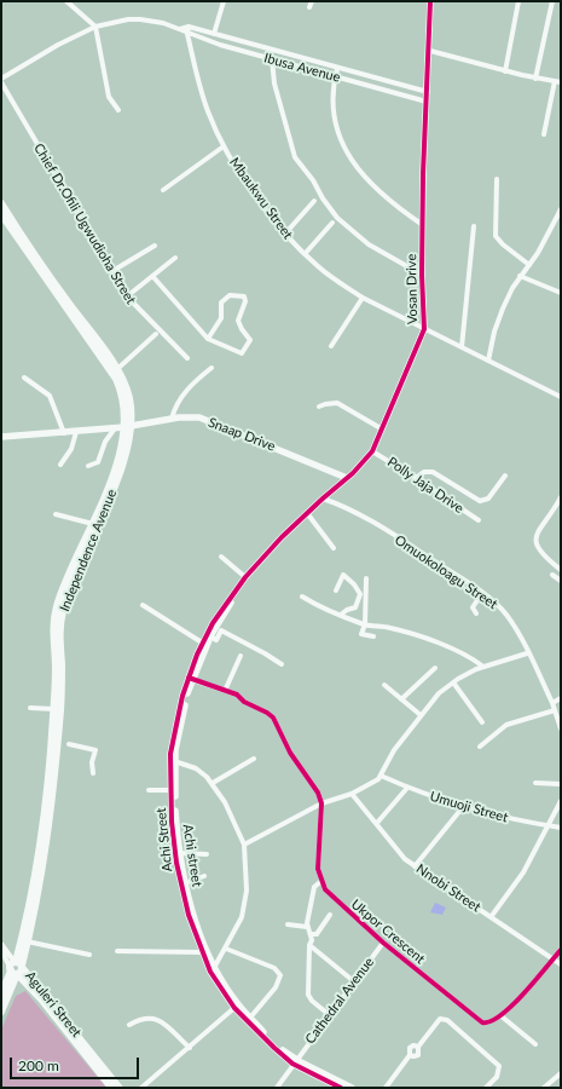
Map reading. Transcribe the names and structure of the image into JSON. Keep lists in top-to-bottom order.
{
  "streets": {
    "main road": ["Independence Avenue"],
    "street": [
      "Ibusa Avenue",
      "Mbaukwu Street",
      "Chief Dr.Ofili Ugwudioha Street",
      "Vosan Drive",
      "Snaap Drive",
      "Polly Jaja Drive",
      "Omuokoloagu Street",
      "Umuoji Street",
      "Achi Street",
      "Achi street",
      "Nnobi Street",
      "Ukpor Crescent",
      "Cathedral Avenue",
      "Aguleri Street"
    ]
  },
  "crossings": [
    ["Ibusa Avenue", "Mbaukwu Street"],
    ["Ibusa Avenue", "Chief Dr.Ofili Ugwudioha Street"],
    ["Ibusa Avenue", "Vosan Drive"],
    ["Mbaukwu Street", "Vosan Drive"],
    ["Vosan Drive", "Snaap Drive"],
    ["Vosan Drive", "Polly Jaja Drive"],
    ["Vosan Drive", "Omuokoloagu Street"],
    ["Vosan Drive", "Achi Street"],
    ["Snaap Drive", "Independence Avenue"],
    ["Independence Avenue", "Aguleri Street"],
    ["Achi Street", "Achi street"],
    ["Achi Street", "Cathedral Avenue"],
    ["Ukpor Crescent", "Cathedral Avenue"]
  ],
  "scale_bar": "200 m"
}
